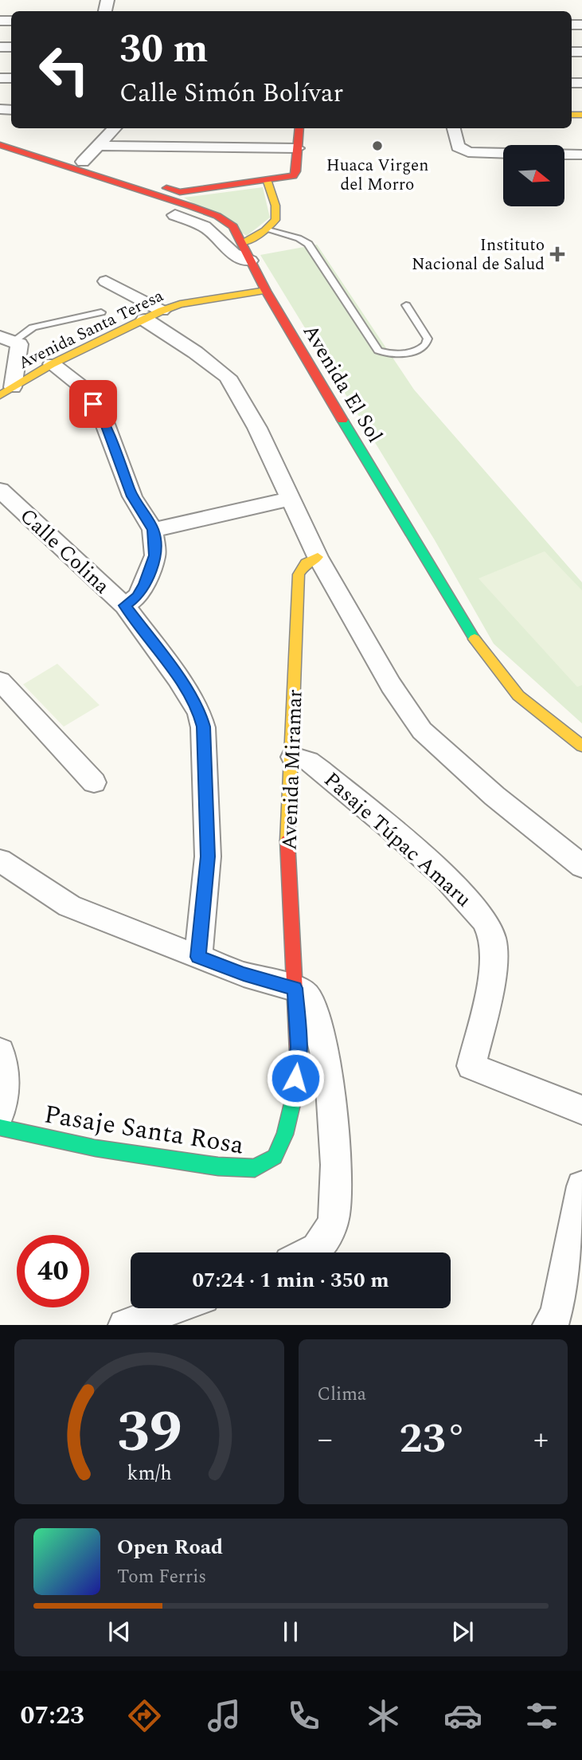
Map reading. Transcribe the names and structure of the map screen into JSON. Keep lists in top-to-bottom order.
{
  "streets": {
    "street": [
      "Avenida Santa Teresa",
      "Avenida El Sol",
      "Calle Colina",
      "Avenida Miramar",
      "Pasaje Túpac Amaru",
      "Pasaje Santa Rosa"
    ]
  },
  "crossings": [
    ["Avenida Santa Teresa", "Avenida El Sol"],
    ["Avenida Miramar", "Pasaje Túpac Amaru"],
    ["Avenida Miramar", "Pasaje Santa Rosa"]
  ],
  "places": {
    "other": ["Huaca Virgen del Morro"],
    "health": ["Instituto Nacional de Salud"]
  },
  "north": "right",
  "page": {
    "turn": ["30 m", "Calle Simón Bolívar"],
    "limit": "40",
    "trip": "07:24 · 1 min · 350 m",
    "tile": "Clima",
    "heat": ["−", "23°", "+"],
    "song": ["Open Road", "Tom Ferris"],
    "tabs": "07:23",
    "gauge": ["39", "km/h"]
  }
}
